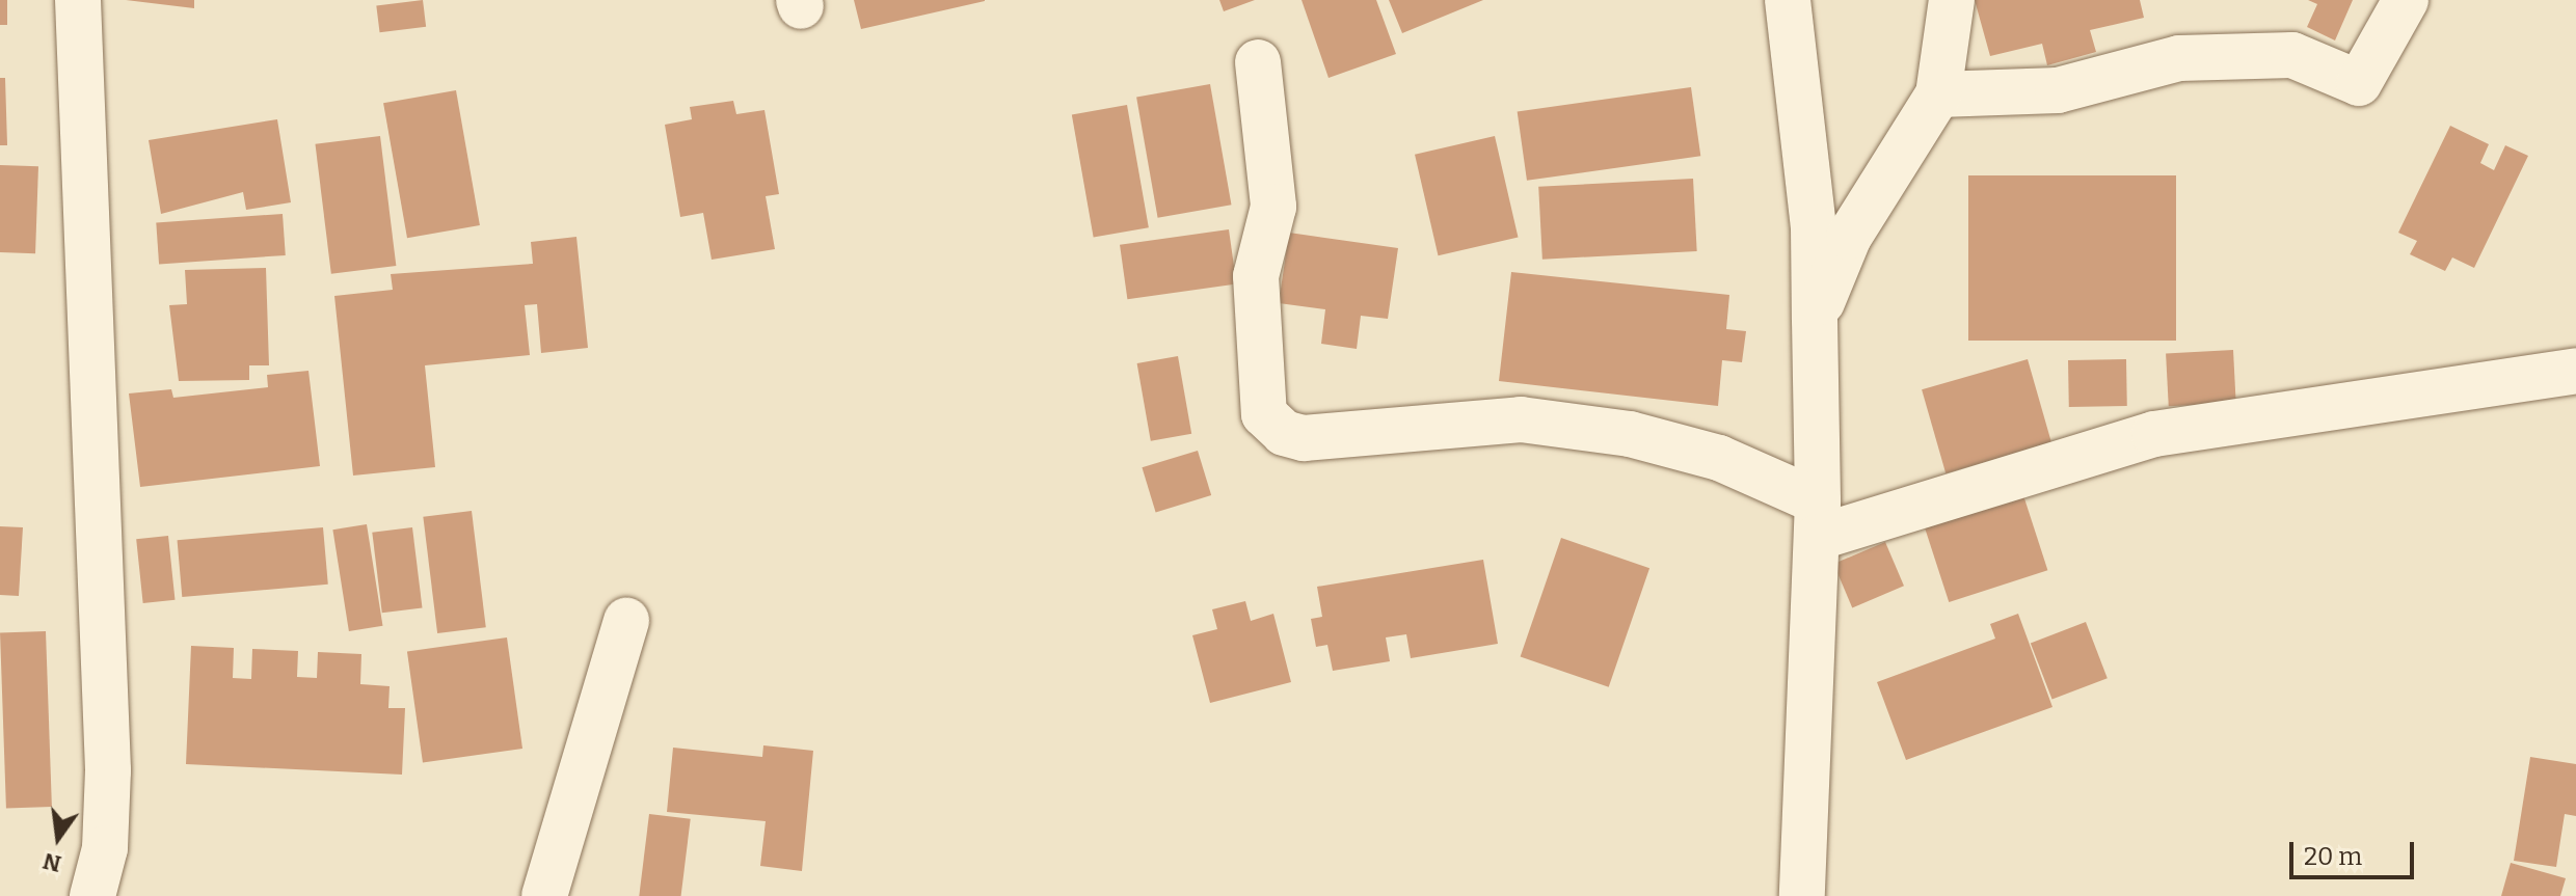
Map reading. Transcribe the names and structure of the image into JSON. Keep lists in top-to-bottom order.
{
  "scale_bar": "20 m",
  "north": "bottom"
}
